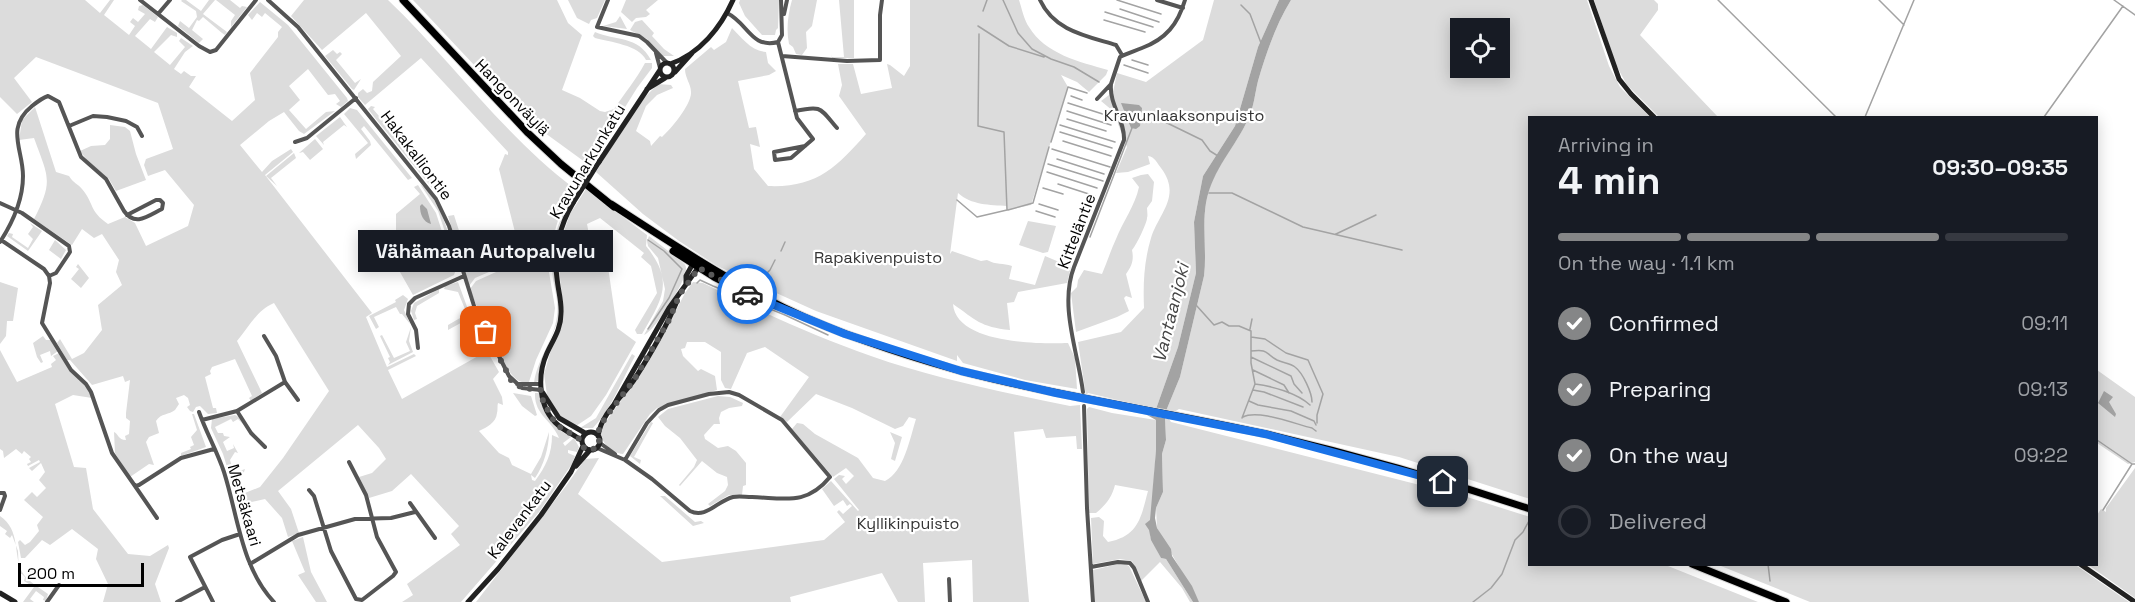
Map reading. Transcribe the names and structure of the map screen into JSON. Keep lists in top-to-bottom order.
{
  "streets": {
    "highway": ["Hangonväylä"],
    "street": [
      "Hakakalliontie",
      "Kravunarkunkatu",
      "Kitteläntie",
      "Metsäkaari",
      "Kalevankatu"
    ]
  },
  "crossings": [
    ["Hakakalliontie", "Kravunarkunkatu"]
  ],
  "water": ["Vantaanjoki"],
  "parks": ["Kravunlaaksonpuisto", "Rapakivenpuisto", "Kyllikinpuisto"],
  "places": ["Vähämaan Autopalvelu"],
  "scale_bar": "200 m",
  "page": {
    "heading": ["4 min", "Arriving in", "09:30–09:35"],
    "bar": "On the way · 1.1 km",
    "bubble": "Vähämaan Autopalvelu",
    "list": [
      ["Confirmed", "09:11"],
      ["Preparing", "09:13"],
      ["On the way", "09:22"],
      "Delivered"
    ],
    "scale": "200 m"
  }
}
